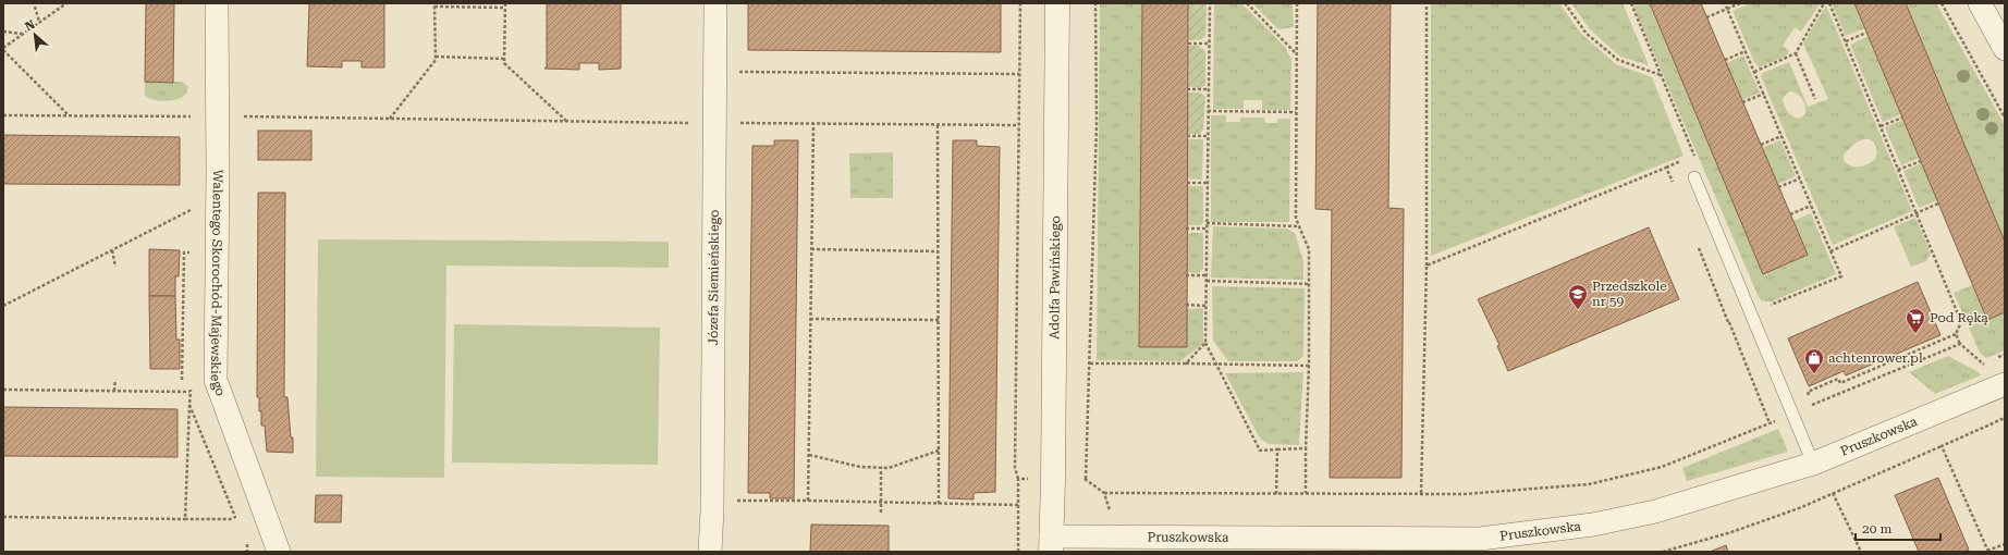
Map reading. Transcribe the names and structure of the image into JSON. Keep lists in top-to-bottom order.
{
  "streets": {
    "street": [
      "Józefa Siemieńskiego",
      "Adolfa Pawińskiego",
      "Walentego Skorochód-Majewskiego",
      "Pruszkowska"
    ]
  },
  "crossings": [
    ["Adolfa Pawińskiego", "Pruszkowska"]
  ],
  "places": {
    "school or university": ["Przedszkole nr 59"],
    "supermarket": ["Pod Ręką"],
    "shop": ["achtenrower.pl"]
  },
  "scale_bar": "20 m",
  "north": "top left"
}
